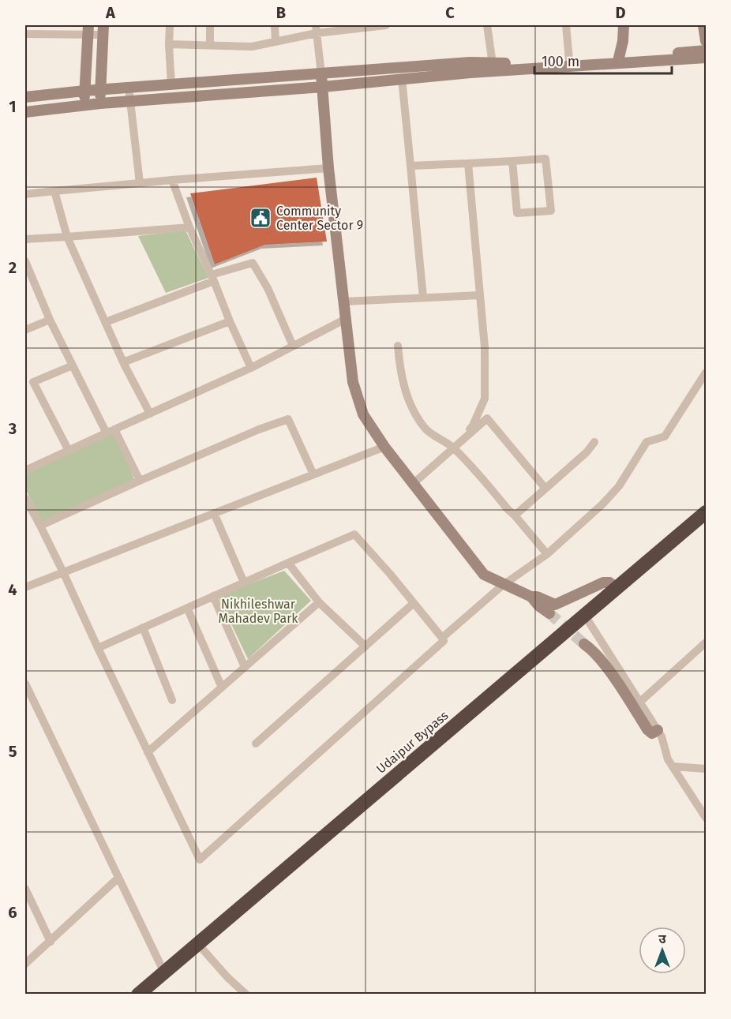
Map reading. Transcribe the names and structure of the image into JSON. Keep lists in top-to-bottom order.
{
  "streets": {
    "highway": ["Udaipur Bypass"]
  },
  "parks": ["Nikhileshwar Mahadev Park"],
  "places": {
    "public building": ["Community Center Sector 9"]
  },
  "scale_bar": "100 m",
  "north": "top",
  "grid": {
    "columns": [
      "A",
      "B",
      "C",
      "D"
    ],
    "rows": [
      "1",
      "2",
      "3",
      "4",
      "5",
      "6"
    ]
  }
}
